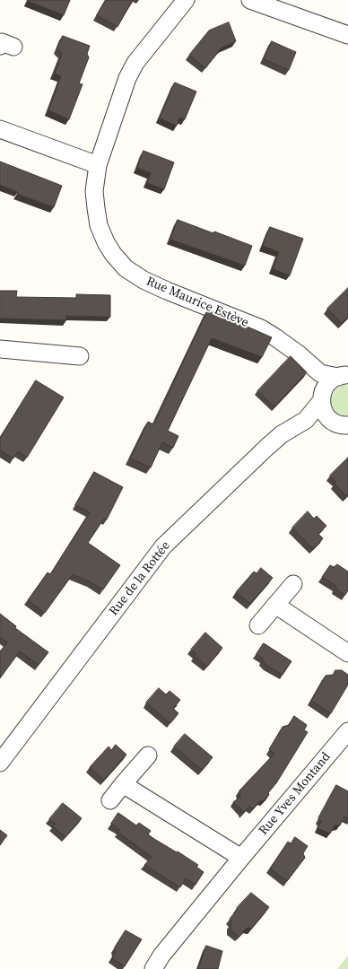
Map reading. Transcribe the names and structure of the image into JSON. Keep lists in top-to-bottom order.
{
  "streets": {
    "street": ["Rue Maurice Estève", "Rue de la Rottée", "Rue Yves Montand"]
  },
  "crossings": [
    ["Rue Maurice Estève", "Rue de la Rottée"]
  ]
}
